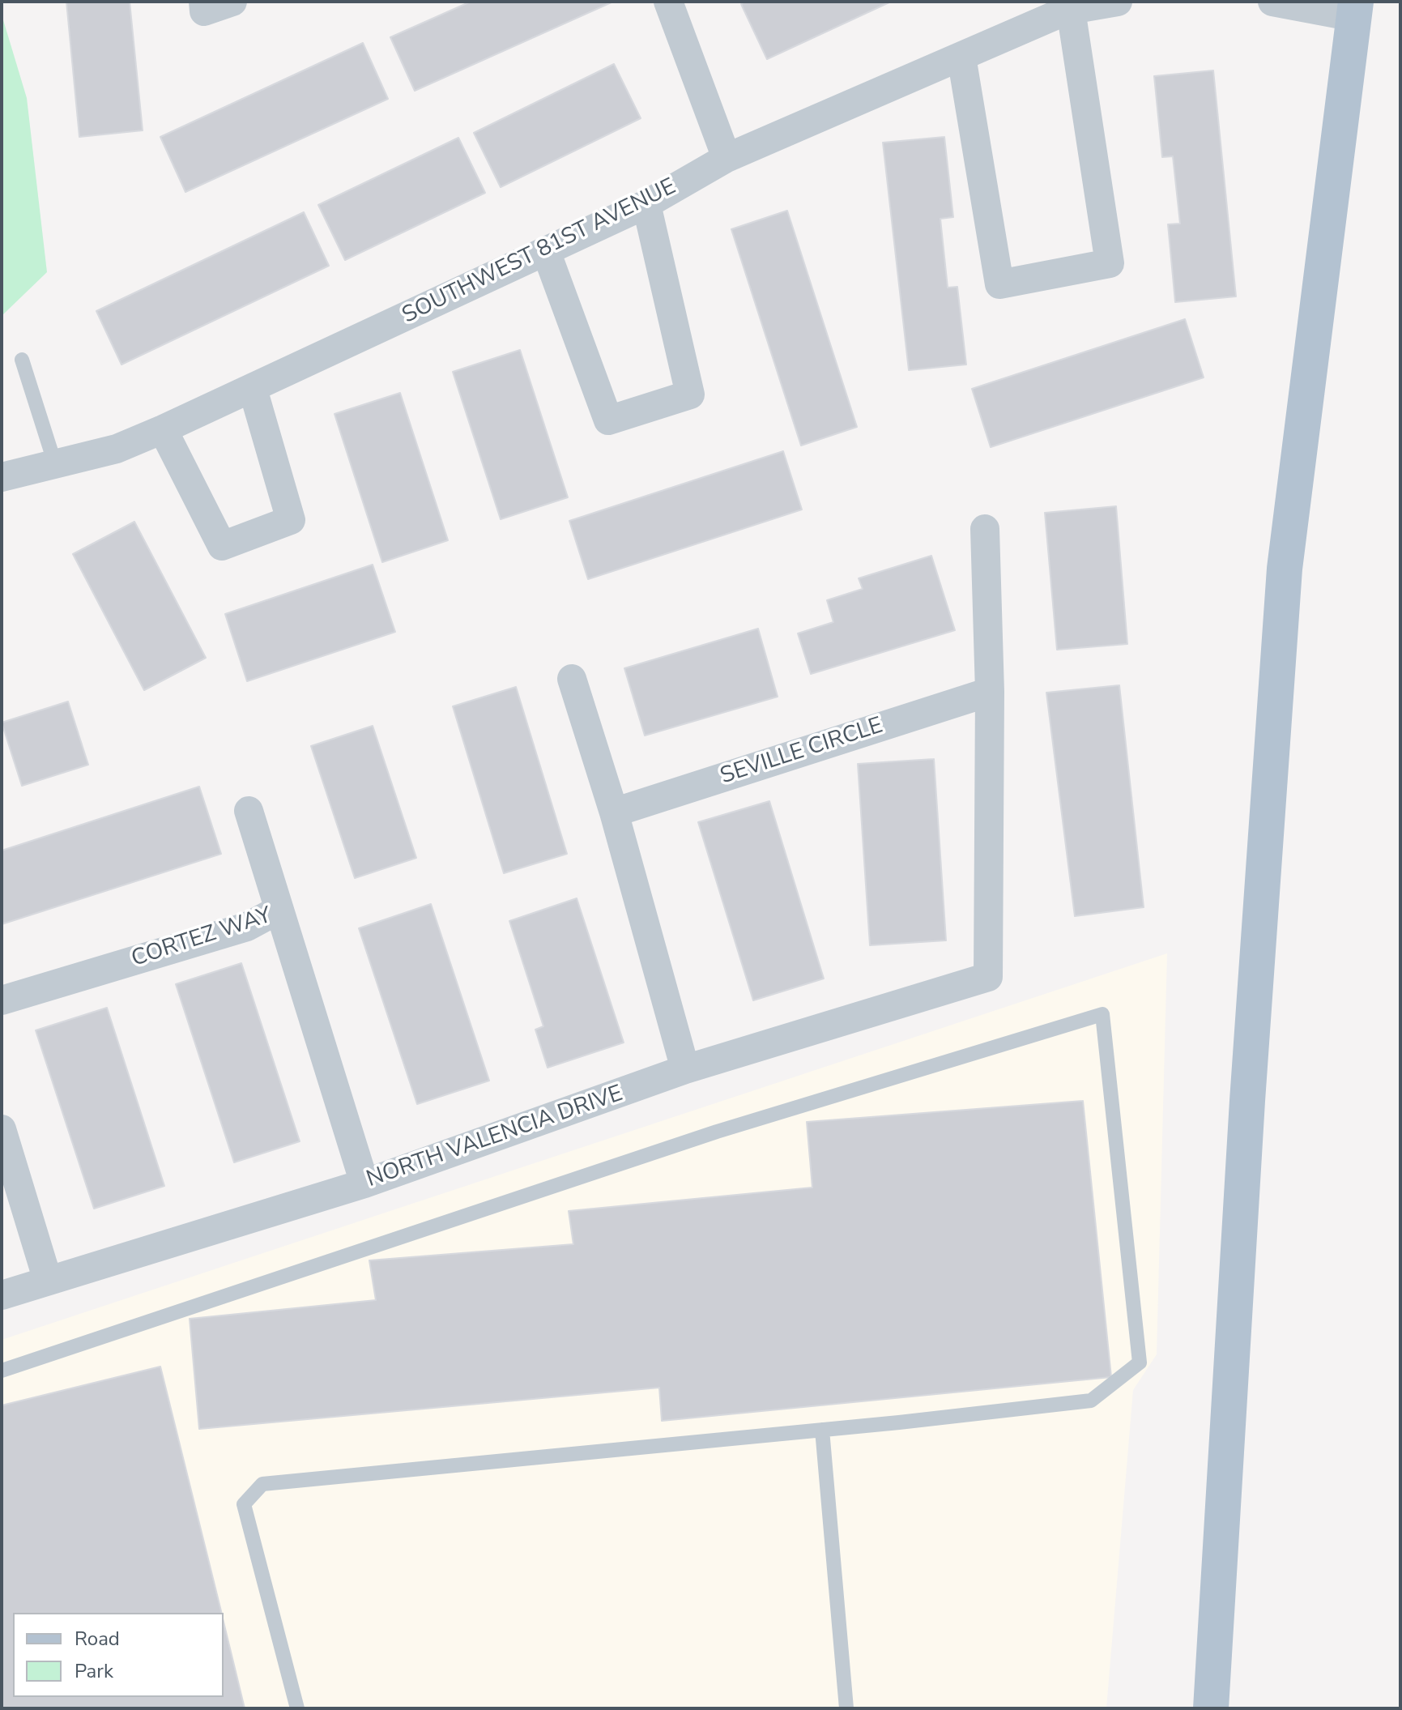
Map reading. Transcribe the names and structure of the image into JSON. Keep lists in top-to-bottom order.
{
  "streets": {
    "street": [
      "SOUTHWEST 81ST AVENUE",
      "SEVILLE CIRCLE",
      "CORTEZ WAY",
      "NORTH VALENCIA DRIVE"
    ]
  },
  "crossings": [
    ["SEVILLE CIRCLE", "NORTH VALENCIA DRIVE"],
    ["CORTEZ WAY", "NORTH VALENCIA DRIVE"]
  ],
  "legend": ["Road", "Park"]
}
